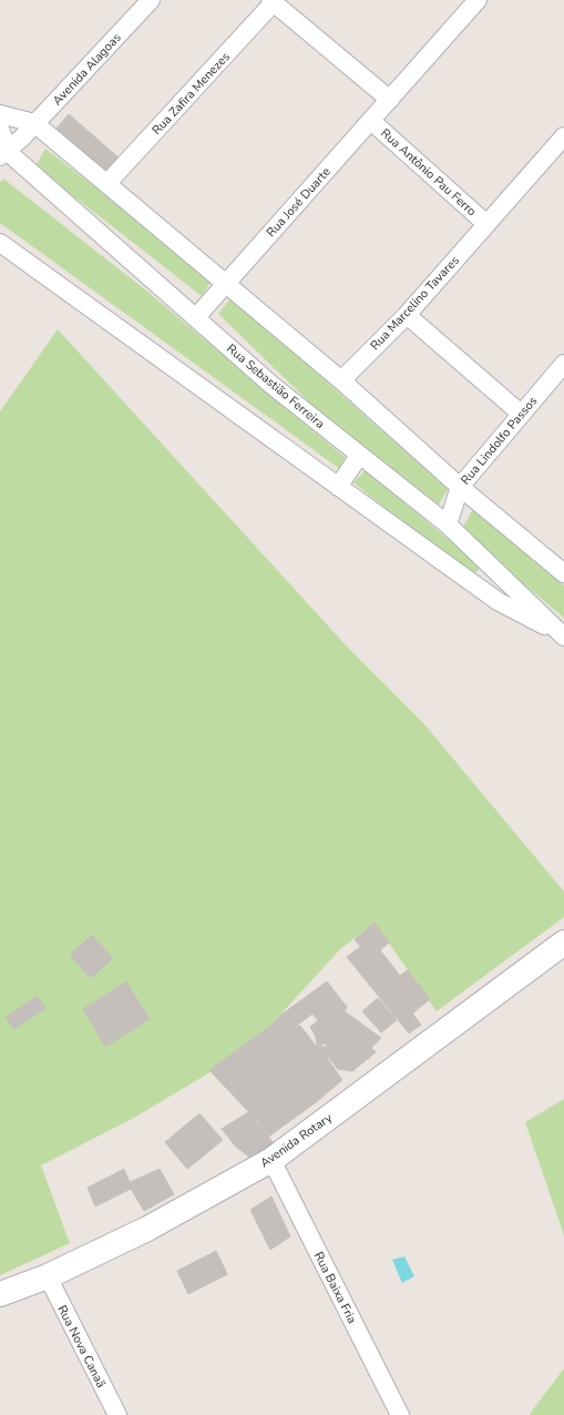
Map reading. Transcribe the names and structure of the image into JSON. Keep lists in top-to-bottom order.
{
  "streets": {
    "main road": ["Avenida Rotary"],
    "street": [
      "Avenida Alagoas",
      "Rua Zafira Menezes",
      "Rua Antônio Pau Ferro",
      "Rua José Duarte",
      "Rua Marcelino Tavares",
      "Rua Sebastião Ferreira",
      "Rua Lindolfo Passos",
      "Rua Baixa Fria",
      "Rua Nova Canaã"
    ]
  },
  "crossings": [
    ["Avenida Alagoas", "Rua Sebastião Ferreira"],
    ["Rua Antônio Pau Ferro", "Rua José Duarte"],
    ["Rua Antônio Pau Ferro", "Rua Marcelino Tavares"],
    ["Rua José Duarte", "Rua Sebastião Ferreira"],
    ["Rua Sebastião Ferreira", "Rua Lindolfo Passos"],
    ["Avenida Rotary", "Rua Baixa Fria"],
    ["Avenida Rotary", "Rua Nova Canaã"]
  ]
}
